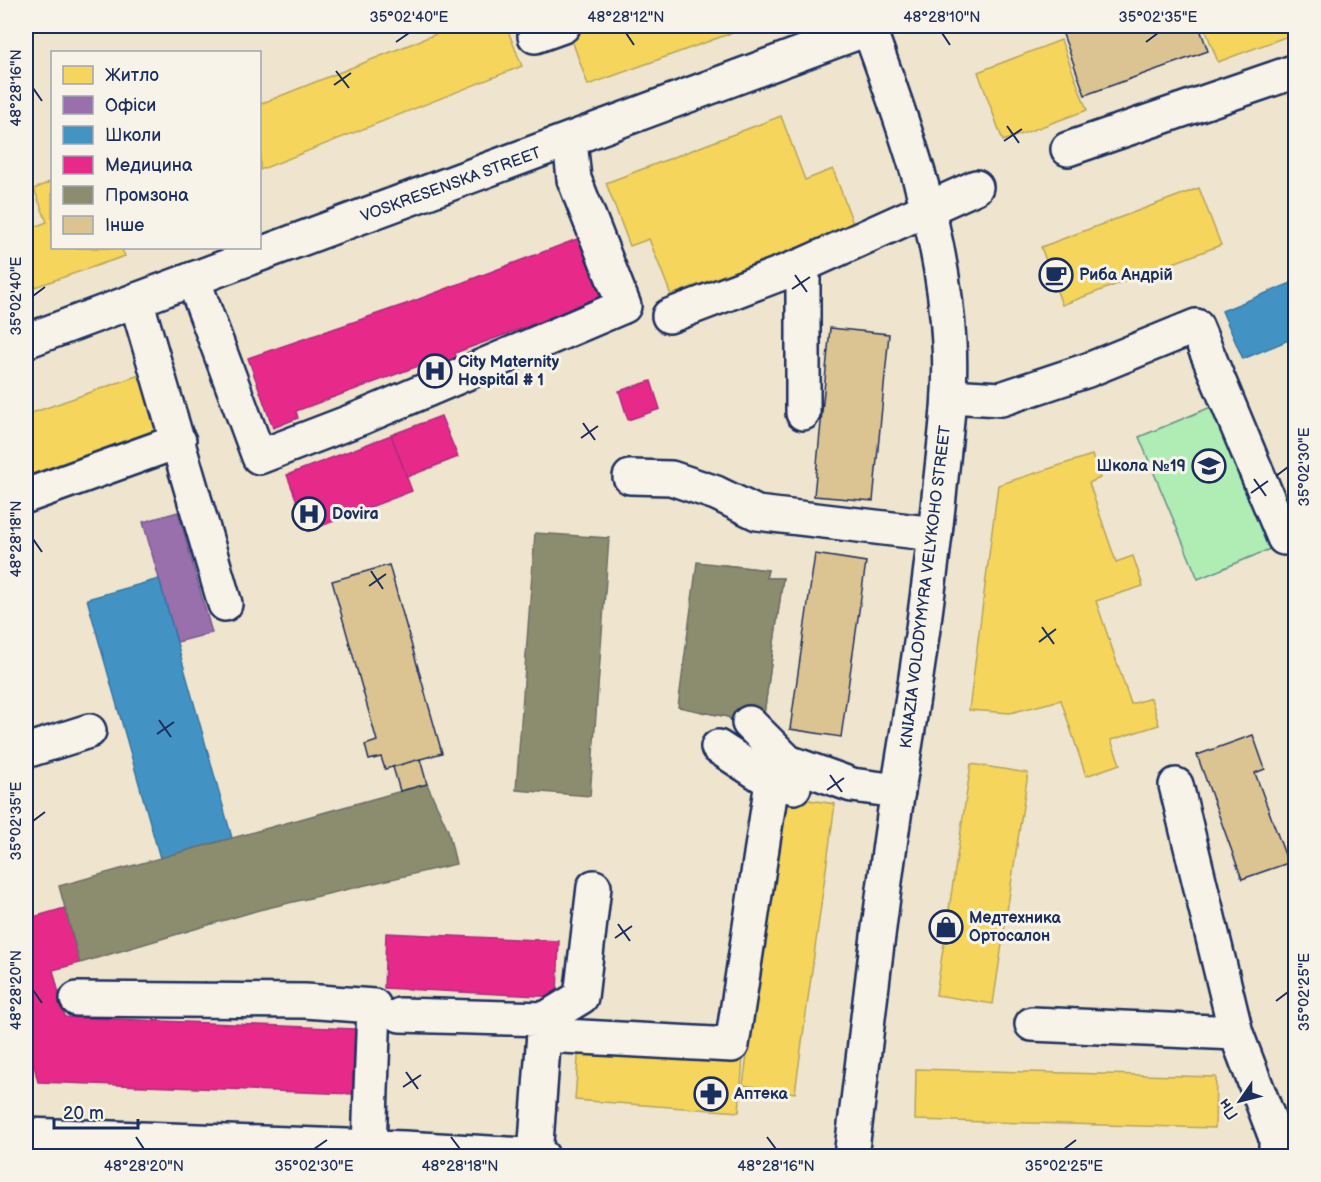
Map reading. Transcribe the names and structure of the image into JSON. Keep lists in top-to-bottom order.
{
  "streets": {
    "main road": ["VOSKRESENSKA STREET", "KNIAZIA VOLODYMYRA VELYKOHO STREET"]
  },
  "crossings": [
    ["VOSKRESENSKA STREET", "KNIAZIA VOLODYMYRA VELYKOHO STREET"]
  ],
  "places": {
    "cafe": ["Риба Андрій"],
    "hospital": ["City Maternity Hospital # 1", "Dovira"],
    "school or university": ["Школа №19"],
    "shop": ["Медтехника Ортосалон"],
    "pharmacy": ["Аптека"]
  },
  "legend": [
    "Житло",
    "Офіси",
    "Школи",
    "Медицина",
    "Промзона",
    "Інше"
  ],
  "scale_bar": "20 m",
  "north": "bottom left",
  "coordinates": [
    "35°02'40\"E",
    "48°28'12\"N",
    "48°28'10\"N",
    "35°02'35\"E",
    "48°28'16\"N",
    "35°02'30\"E",
    "48°28'18\"N",
    "48°28'20\"N",
    "35°02'25\"E"
  ]
}
